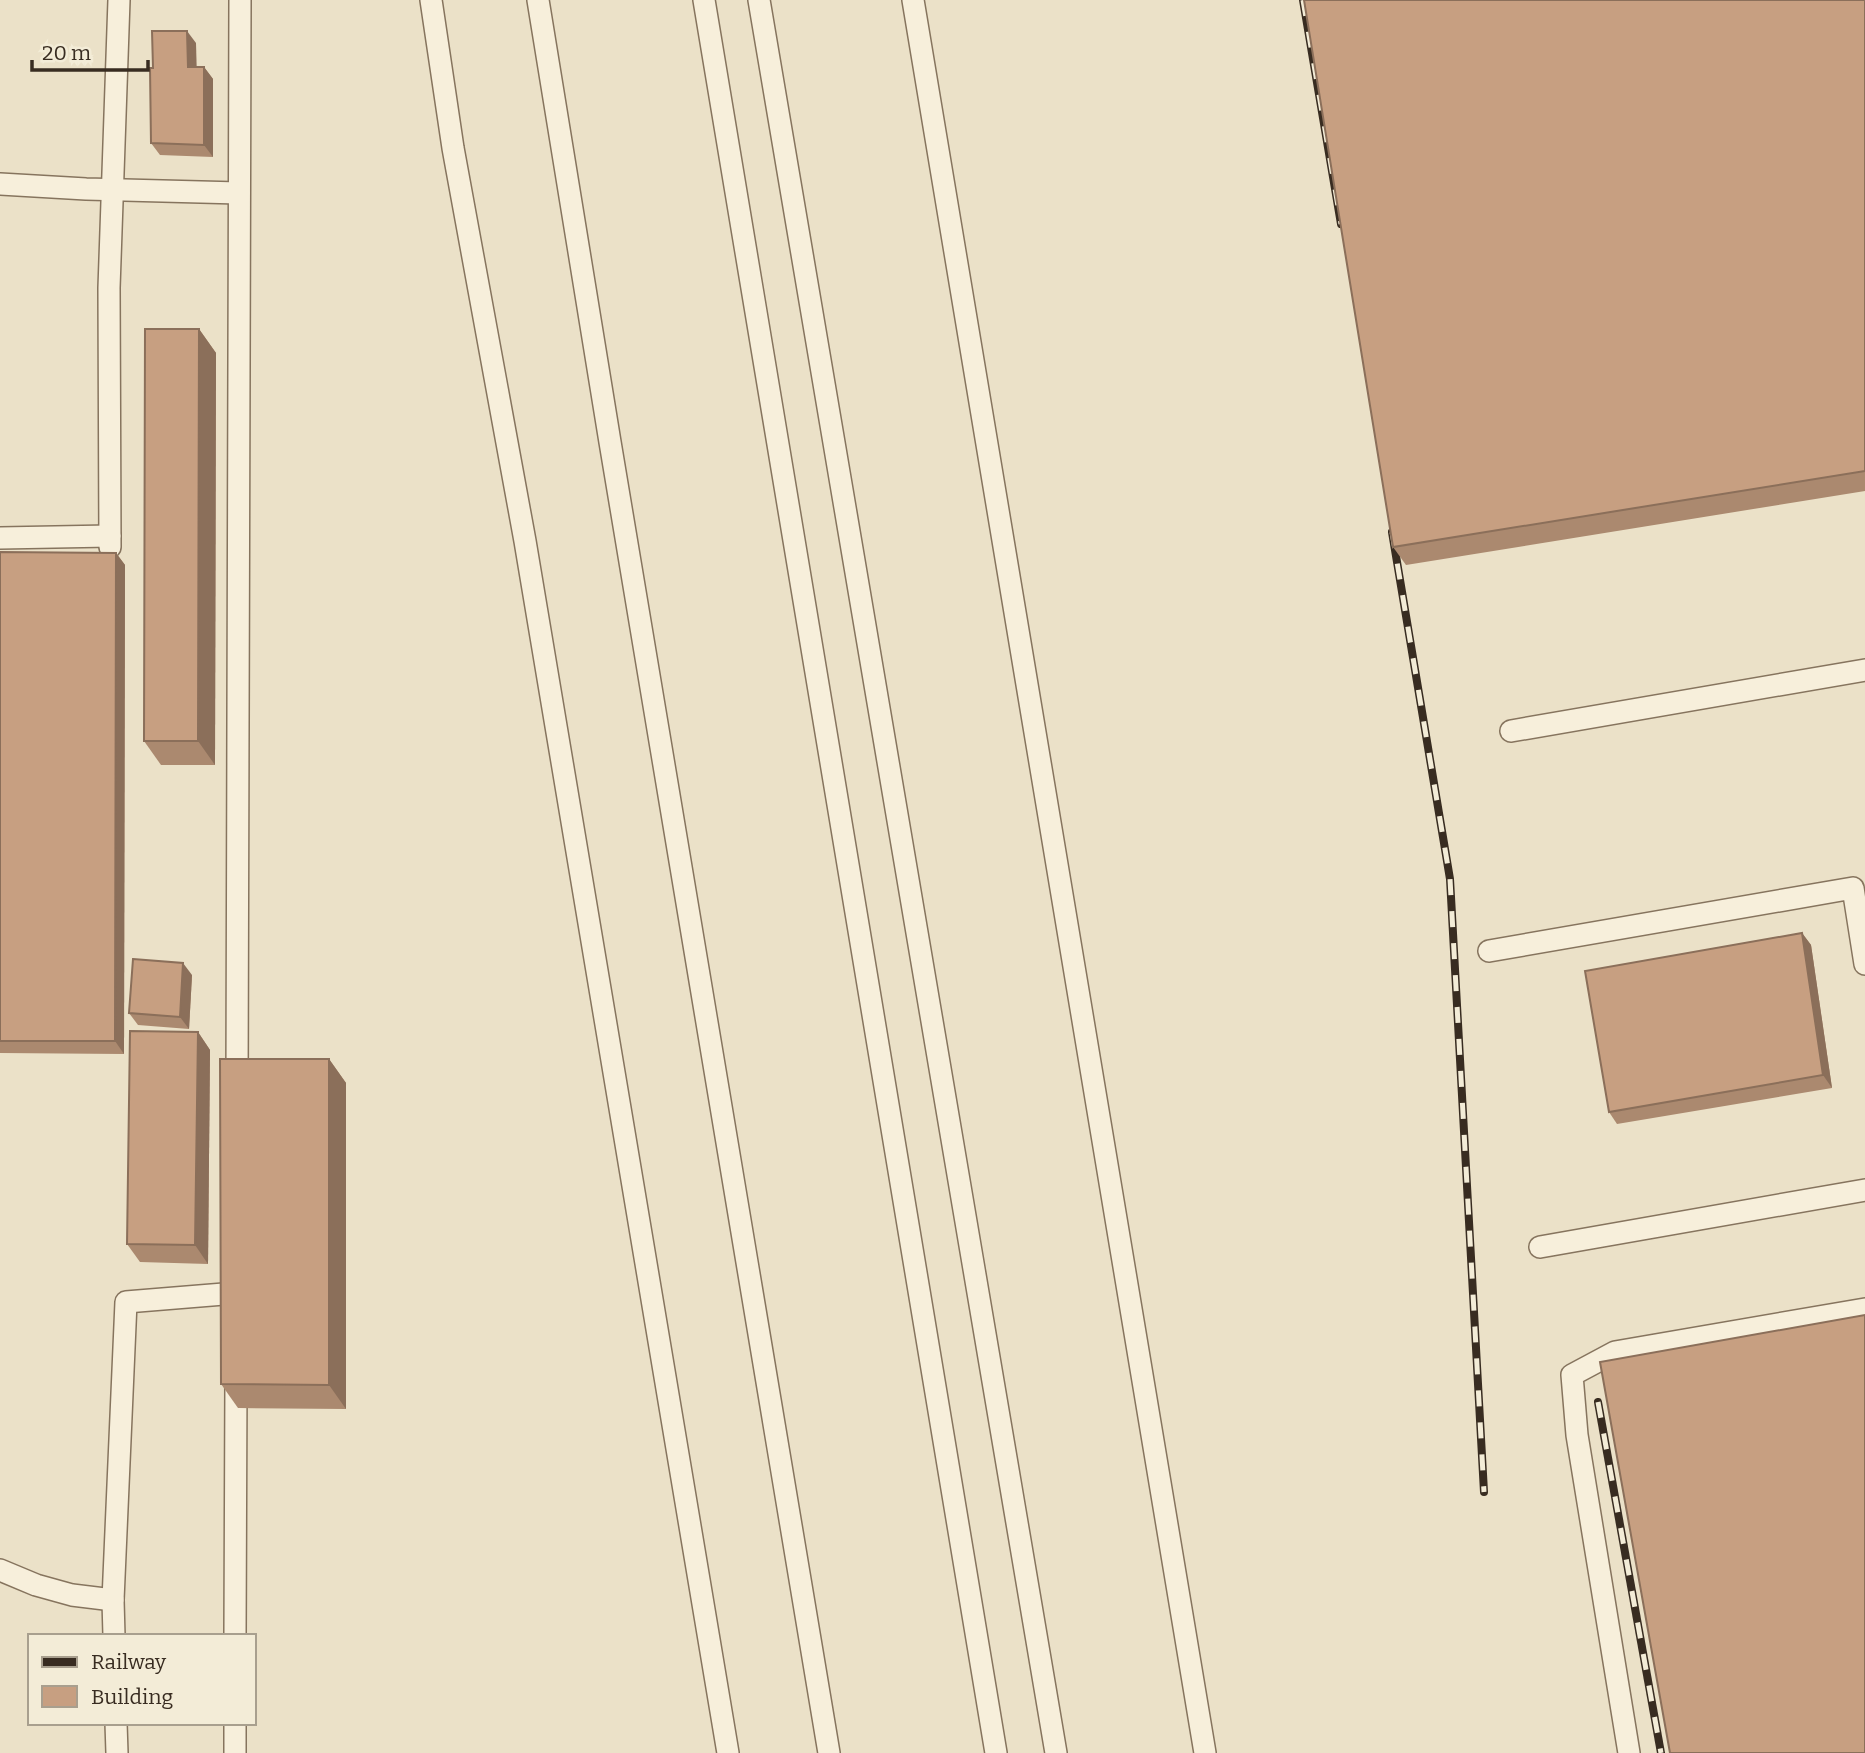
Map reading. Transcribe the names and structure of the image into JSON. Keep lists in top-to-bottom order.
{
  "legend": ["Railway", "Building"],
  "scale_bar": "20 m"
}
